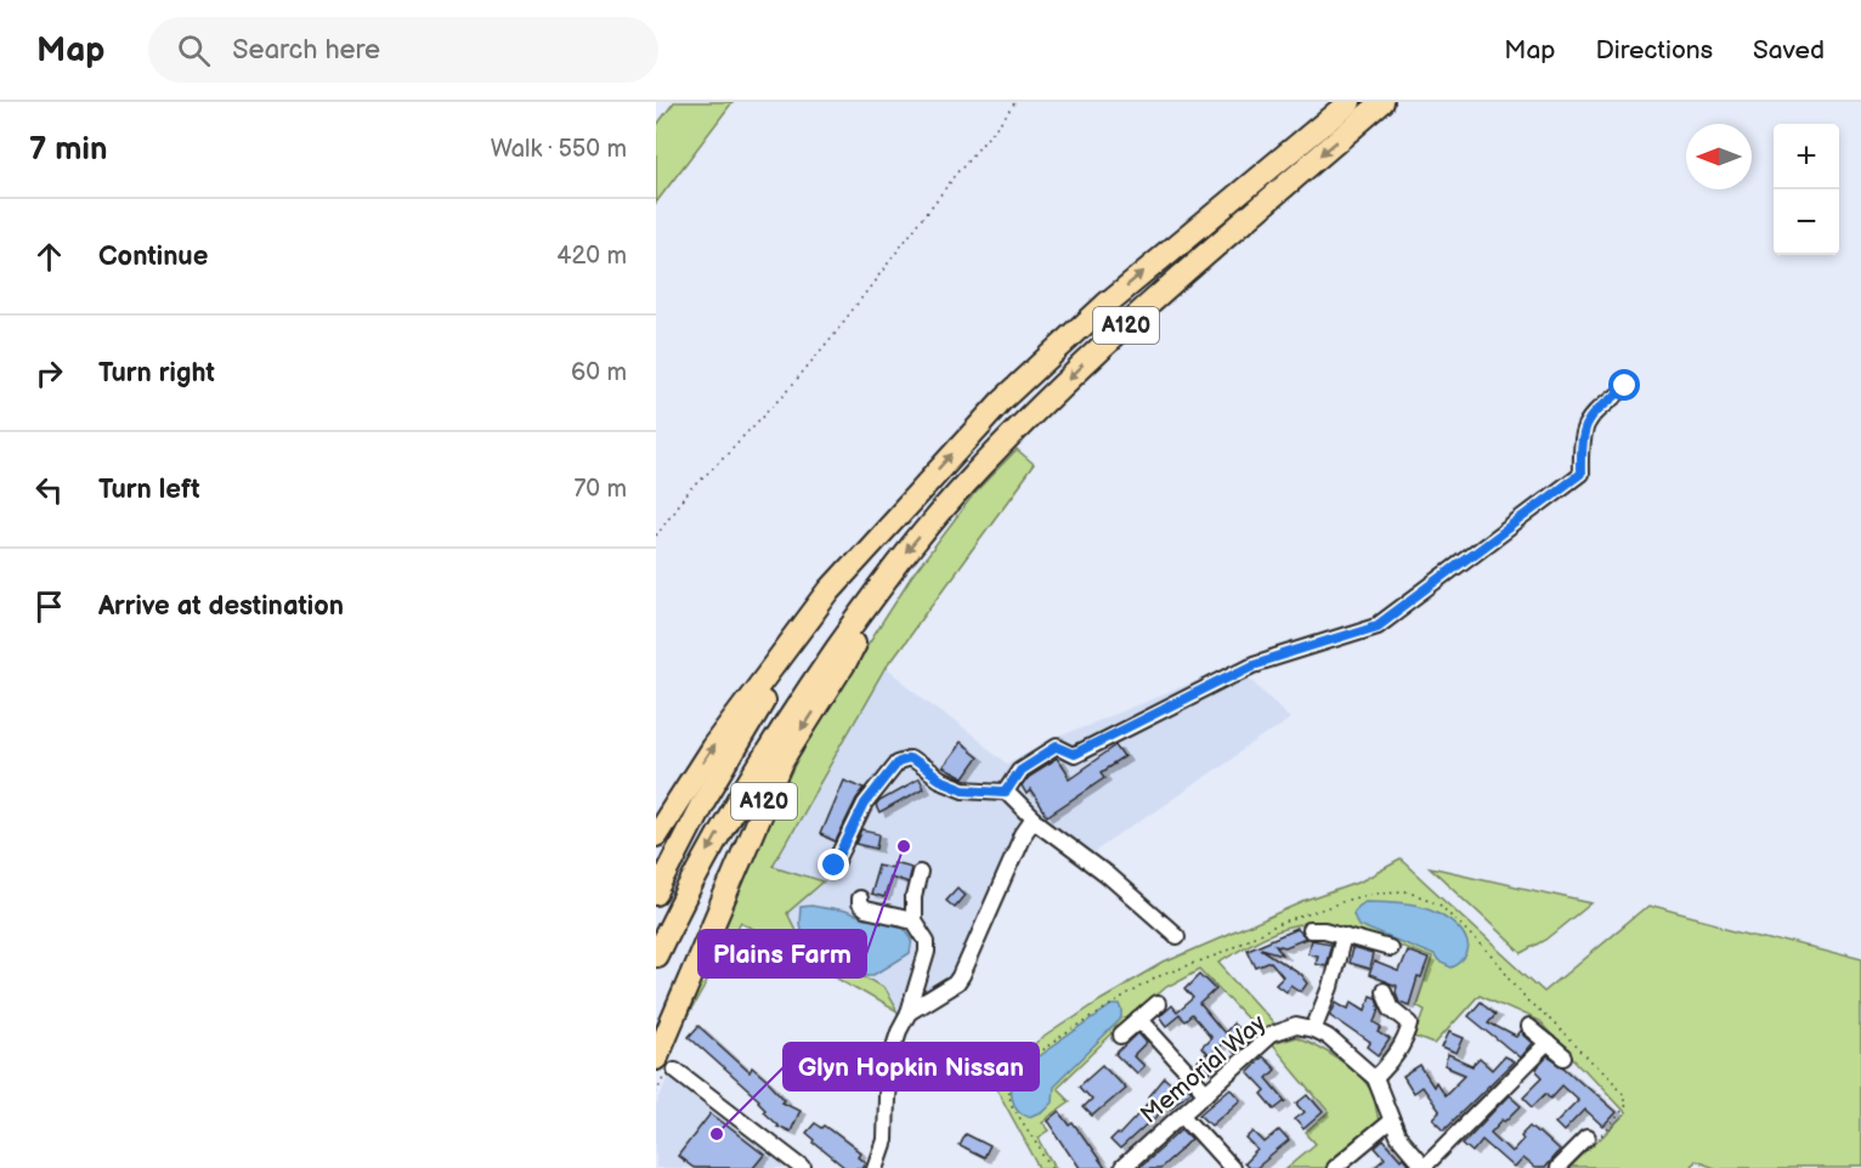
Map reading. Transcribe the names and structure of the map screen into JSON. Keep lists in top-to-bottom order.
{
  "streets": {
    "highway": ["A120"],
    "street": ["Memorial Way"]
  },
  "places": ["Plains Farm", "Glyn Hopkin Nissan"],
  "north": "left",
  "page": {
    "header": "Map",
    "search": "Search here",
    "nav": ["Map", "Directions", "Saved"],
    "heading": ["7 min", "Walk · 550 m"],
    "map_buttons": ["+", "−"],
    "list": [
      ["Continue", "420 m"],
      ["Turn right", "60 m"],
      ["Turn left", "70 m"],
      "Arrive at destination"
    ]
  }
}
